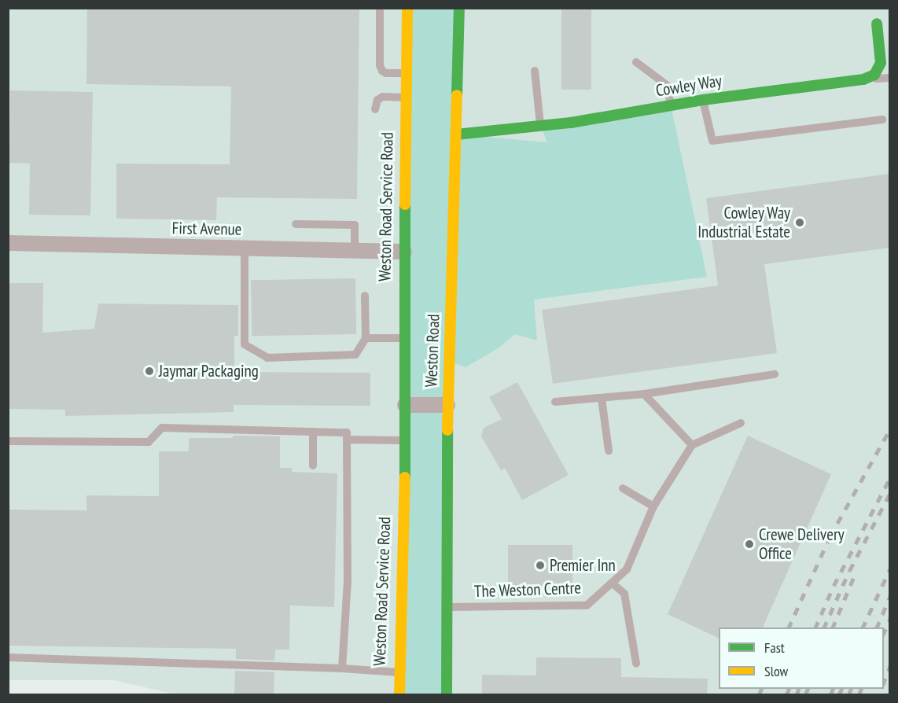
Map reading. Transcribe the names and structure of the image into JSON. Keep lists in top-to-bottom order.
{
  "streets": {
    "street": [
      "Cowley Way",
      "Weston Road Service Road",
      "First Avenue",
      "Weston Road"
    ],
    "lane": ["The Weston Centre"]
  },
  "crossings": [
    ["Cowley Way", "Weston Road"],
    ["Weston Road Service Road", "First Avenue"],
    ["Weston Road", "The Weston Centre"]
  ],
  "places": [
    "Cowley Way Industrial Estate",
    "Jaymar Packaging",
    "Crewe Delivery Office",
    "Premier Inn"
  ],
  "legend": ["Fast", "Slow"]
}
